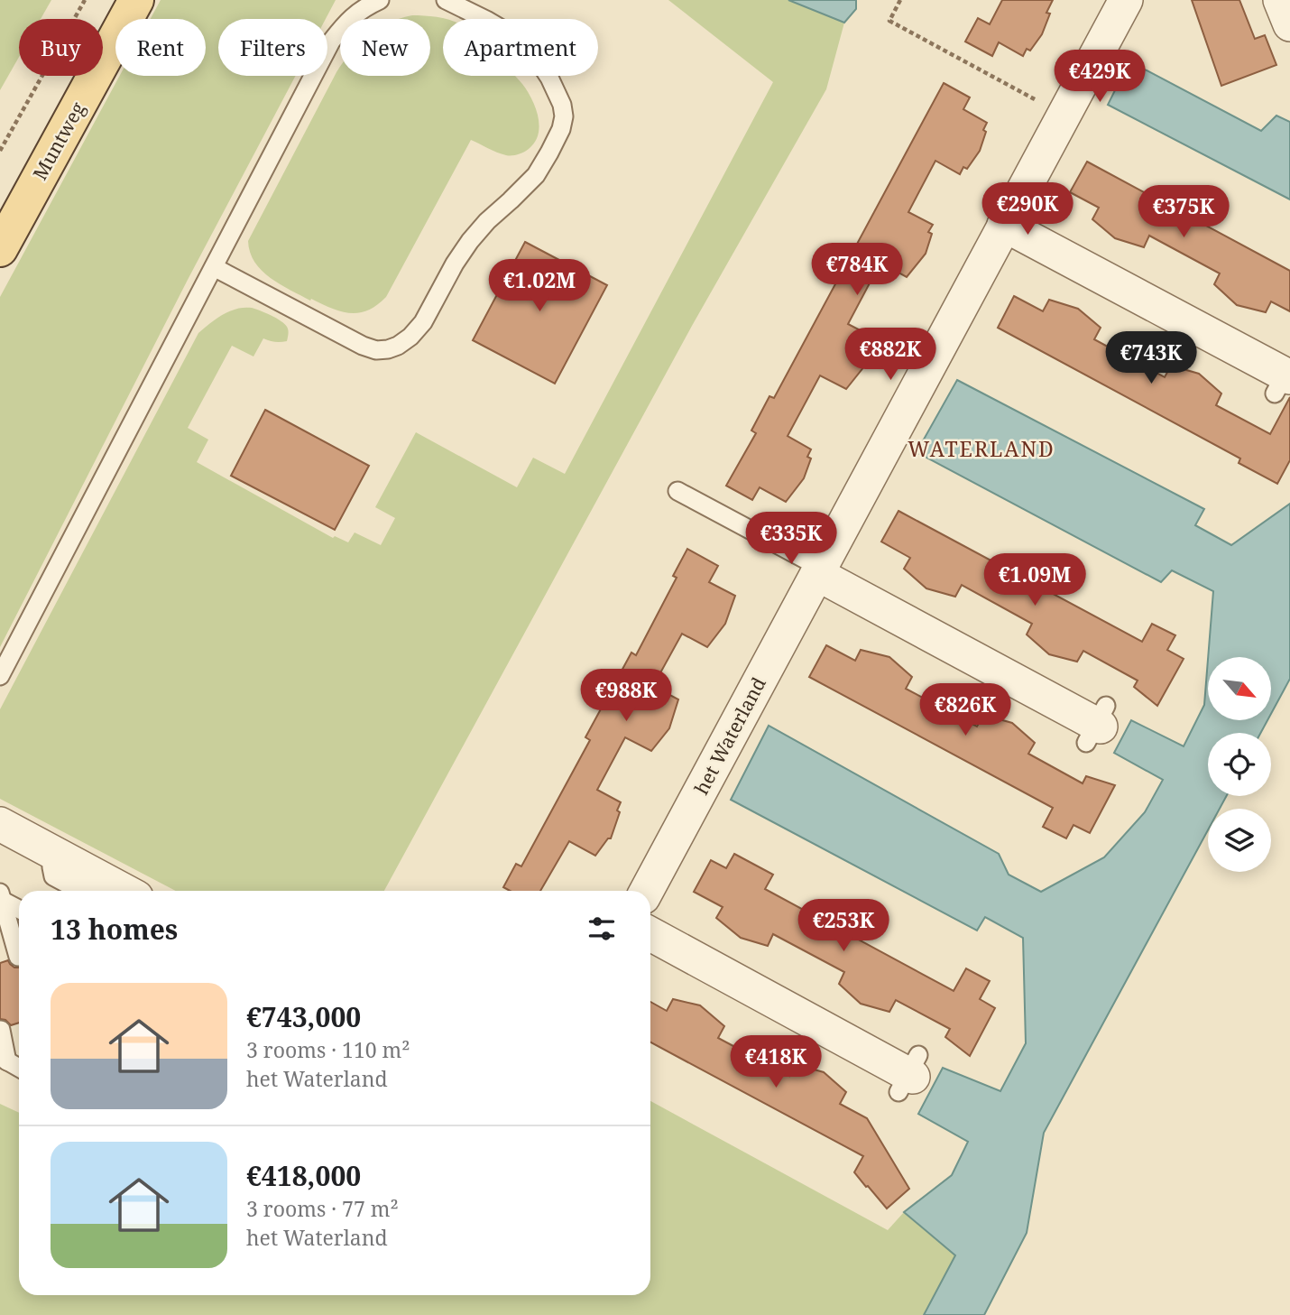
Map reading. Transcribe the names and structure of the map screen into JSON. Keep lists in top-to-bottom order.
{
  "streets": {
    "main road": ["Muntweg"],
    "street": ["het Waterland"]
  },
  "districts": ["WATERLAND"],
  "north": "bottom right",
  "page": {
    "chip": [
      "Buy",
      "Rent",
      "Filters",
      "New",
      "Apartment"
    ],
    "price": [
      "€429K",
      "€290K",
      "€375K",
      "€784K",
      "€1.02M",
      "€882K",
      "€743K",
      "€335K",
      "€1.09M",
      "€988K",
      "€826K",
      "€253K",
      "€418K"
    ],
    "heading": "13 homes",
    "list": [
      {
        "name": "€743,000",
        "note": "3 rooms · 110 m² · het Waterland"
      },
      {
        "name": "€418,000",
        "note": "3 rooms · 77 m² · het Waterland"
      }
    ]
  }
}
